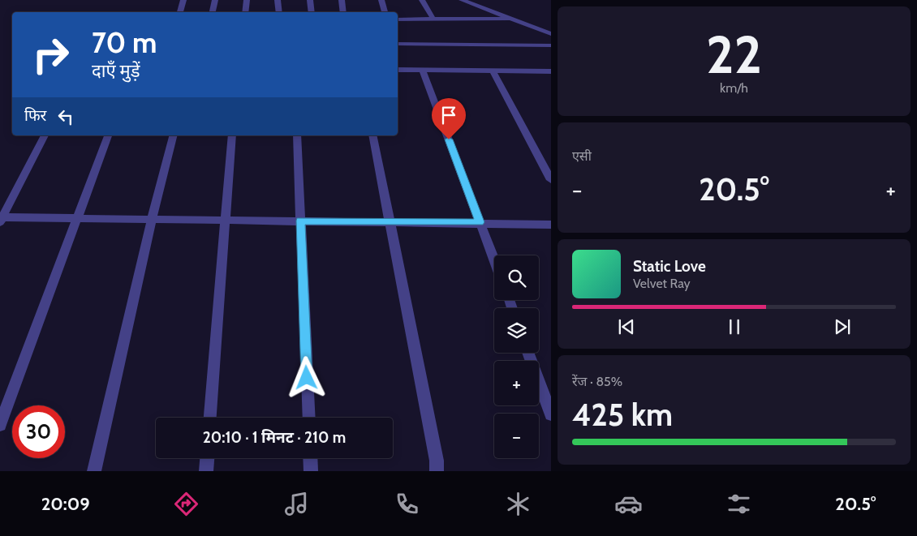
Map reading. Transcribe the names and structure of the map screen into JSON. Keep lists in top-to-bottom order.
{
  "page": {
    "tile": [
      ["22", "km/h"],
      "एसी",
      ["रेंज · 85%", "425 km"]
    ],
    "turn": ["70 m", "दाएँ मुड़ें"],
    "then": "फिर",
    "heat": ["−", "20.5°", "+"],
    "song": ["Static Love", "Velvet Ray"],
    "map_buttons": ["+", "−"],
    "limit": "30",
    "trip": "20:10 · 1 मिनट · 210 m",
    "tabs": ["20:09", "20.5°"]
  }
}
